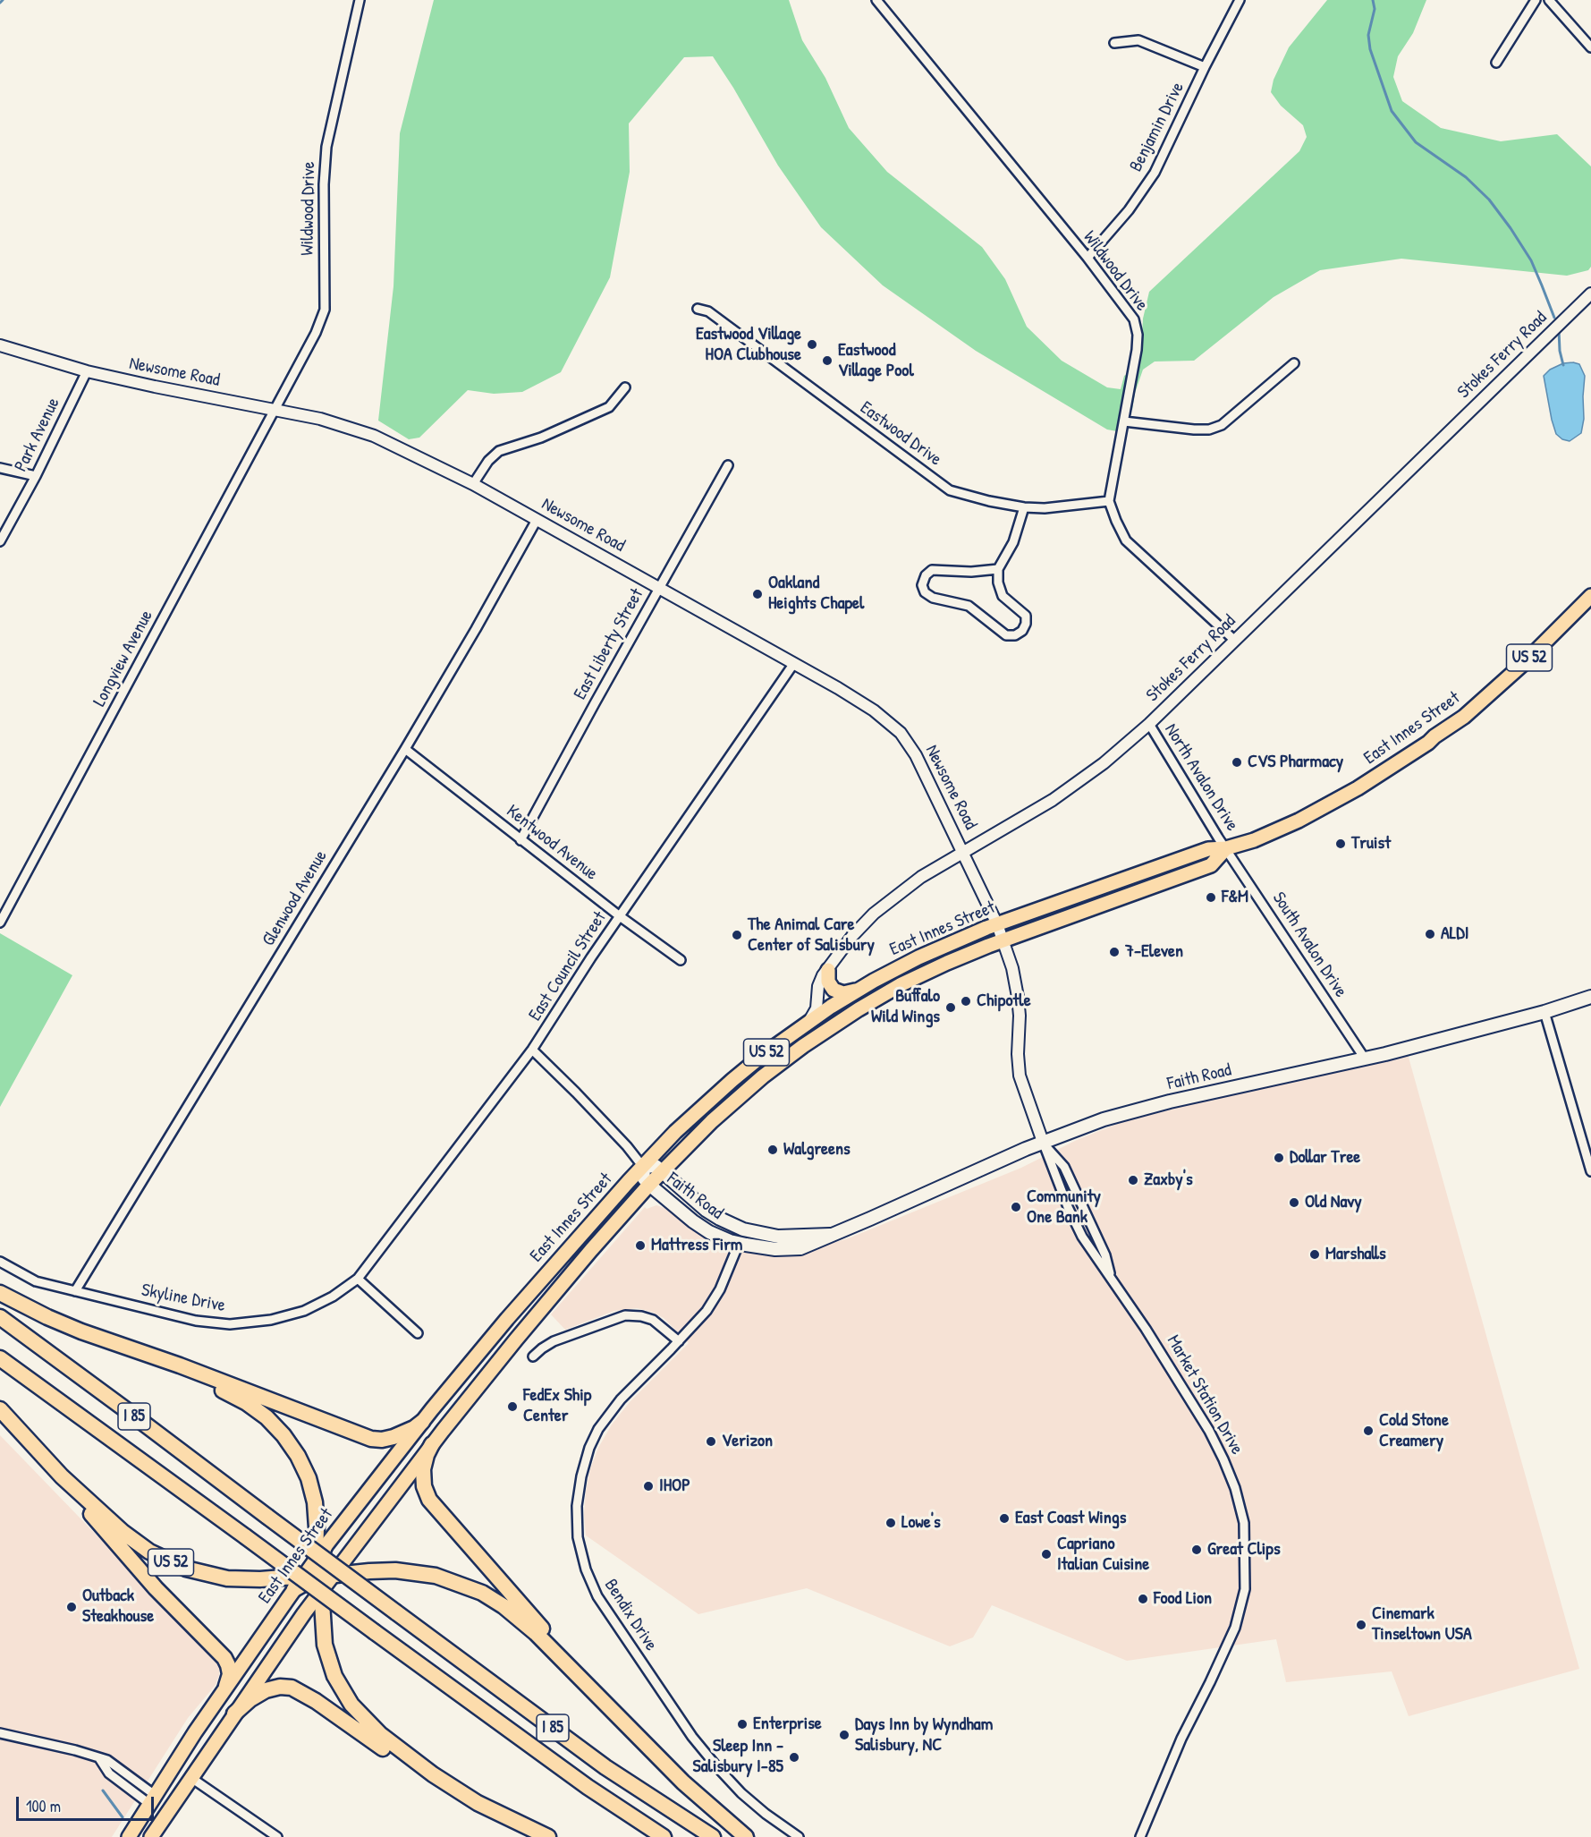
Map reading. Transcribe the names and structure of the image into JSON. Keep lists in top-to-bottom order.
{
  "streets": {
    "highway": ["US 52", "I 85"],
    "main road": ["East Innes Street", "Faith Road"],
    "street": [
      "Benjamin Drive",
      "Wildwood Drive",
      "Stokes Ferry Road",
      "Newsome Road",
      "Eastwood Drive",
      "Park Avenue",
      "East Liberty Street",
      "Longview Avenue",
      "North Avalon Drive",
      "Kentwood Avenue",
      "Glenwood Avenue",
      "South Avalon Drive",
      "East Council Street",
      "Skyline Drive",
      "Market Station Drive",
      "Bendix Drive"
    ]
  },
  "crossings": [
    ["Benjamin Drive", "Wildwood Drive"],
    ["Wildwood Drive", "Newsome Road"],
    ["Wildwood Drive", "Eastwood Drive"],
    ["Wildwood Drive", "Longview Avenue"],
    ["Stokes Ferry Road", "Newsome Road"],
    ["Stokes Ferry Road", "East Innes Street"],
    ["Stokes Ferry Road", "North Avalon Drive"],
    ["Newsome Road", "Park Avenue"],
    ["Newsome Road", "East Liberty Street"],
    ["Newsome Road", "Longview Avenue"],
    ["Newsome Road", "East Innes Street"],
    ["Newsome Road", "Glenwood Avenue"],
    ["Newsome Road", "East Council Street"],
    ["Newsome Road", "Market Station Drive"],
    ["East Liberty Street", "Kentwood Avenue"],
    ["US 52", "East Innes Street"],
    ["East Innes Street", "North Avalon Drive"],
    ["East Innes Street", "South Avalon Drive"],
    ["East Innes Street", "Faith Road"],
    ["East Innes Street", "Market Station Drive"],
    ["North Avalon Drive", "South Avalon Drive"],
    ["Kentwood Avenue", "Glenwood Avenue"],
    ["Kentwood Avenue", "East Council Street"],
    ["Glenwood Avenue", "Skyline Drive"],
    ["South Avalon Drive", "Faith Road"],
    ["East Council Street", "Faith Road"],
    ["East Council Street", "Skyline Drive"],
    ["Faith Road", "Market Station Drive"],
    ["Faith Road", "Bendix Drive"]
  ],
  "places": [
    "Eastwood Village HOA Clubhouse",
    "Eastwood Village Pool",
    "Oakland Heights Chapel",
    "CVS Pharmacy",
    "Truist",
    "F&M",
    "ALDI",
    "The Animal Care Center of Salisbury",
    "7-Eleven",
    "Chipotle",
    "Buffalo Wild Wings",
    "Walgreens",
    "Dollar Tree",
    "Zaxby's",
    "Old Navy",
    "Community One Bank",
    "Mattress Firm",
    "Marshalls",
    "FedEx Ship Center",
    "Cold Stone Creamery",
    "Verizon",
    "IHOP",
    "East Coast Wings",
    "Lowe's",
    "Great Clips",
    "Capriano Italian Cuisine",
    "Food Lion",
    "Outback Steakhouse",
    "Cinemark Tinseltown USA",
    "Enterprise",
    "Days Inn by Wyndham Salisbury, NC",
    "Sleep Inn - Salisbury I-85"
  ],
  "scale_bar": "100 m"
}
